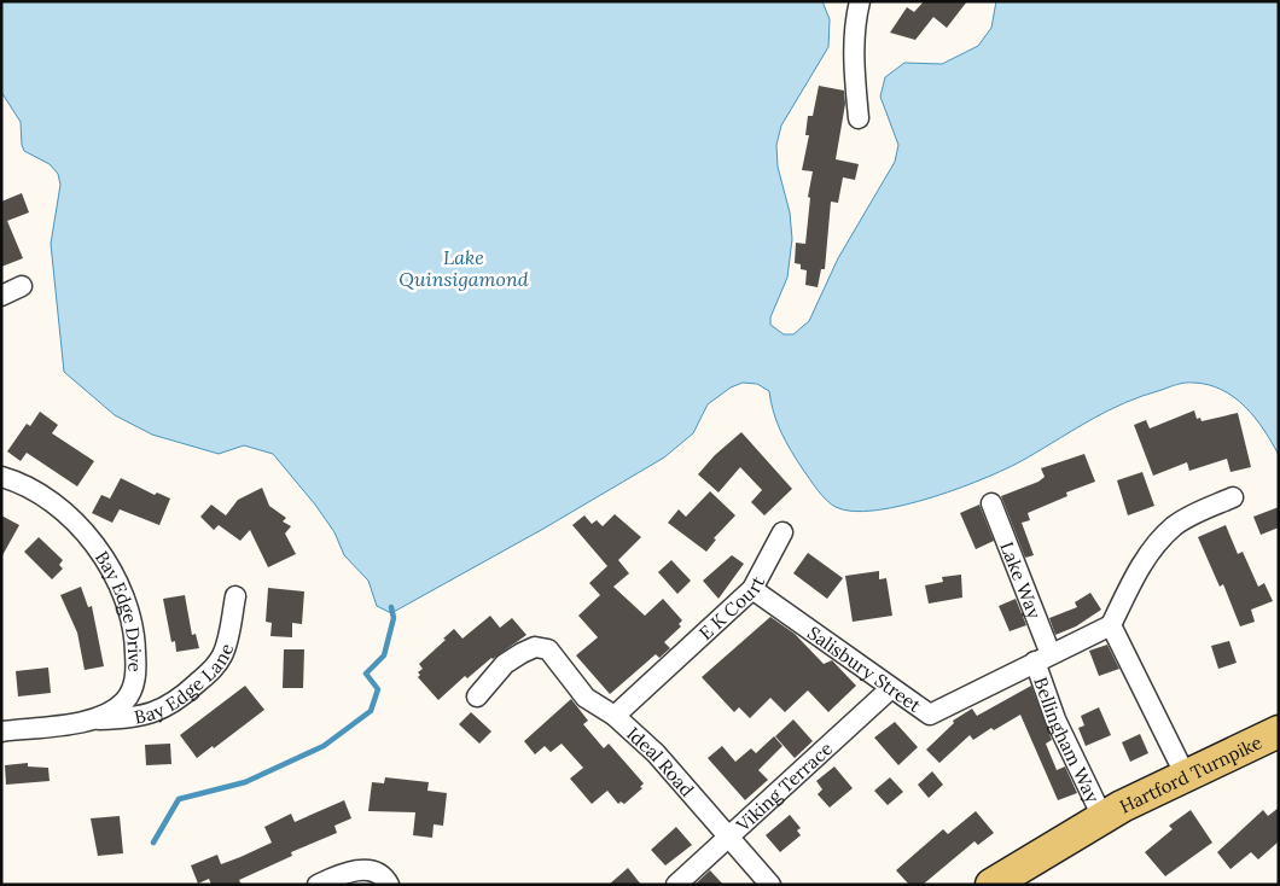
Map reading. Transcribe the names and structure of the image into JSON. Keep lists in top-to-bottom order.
{
  "streets": {
    "main road": ["Hartford Turnpike"],
    "street": [
      "Lake Way",
      "E K Court",
      "Bay Edge Drive",
      "Salisbury Street",
      "Bay Edge Lane",
      "Bellingham Way",
      "Ideal Road",
      "Viking Terrace"
    ]
  },
  "crossings": [
    ["Lake Way", "Salisbury Street"],
    ["Lake Way", "Bellingham Way"],
    ["E K Court", "Salisbury Street"],
    ["E K Court", "Ideal Road"],
    ["Bay Edge Drive", "Bay Edge Lane"],
    ["Salisbury Street", "Bellingham Way"],
    ["Salisbury Street", "Viking Terrace"],
    ["Bellingham Way", "Hartford Turnpike"],
    ["Ideal Road", "Viking Terrace"]
  ],
  "water": ["Lake Quinsigamond"]
}
